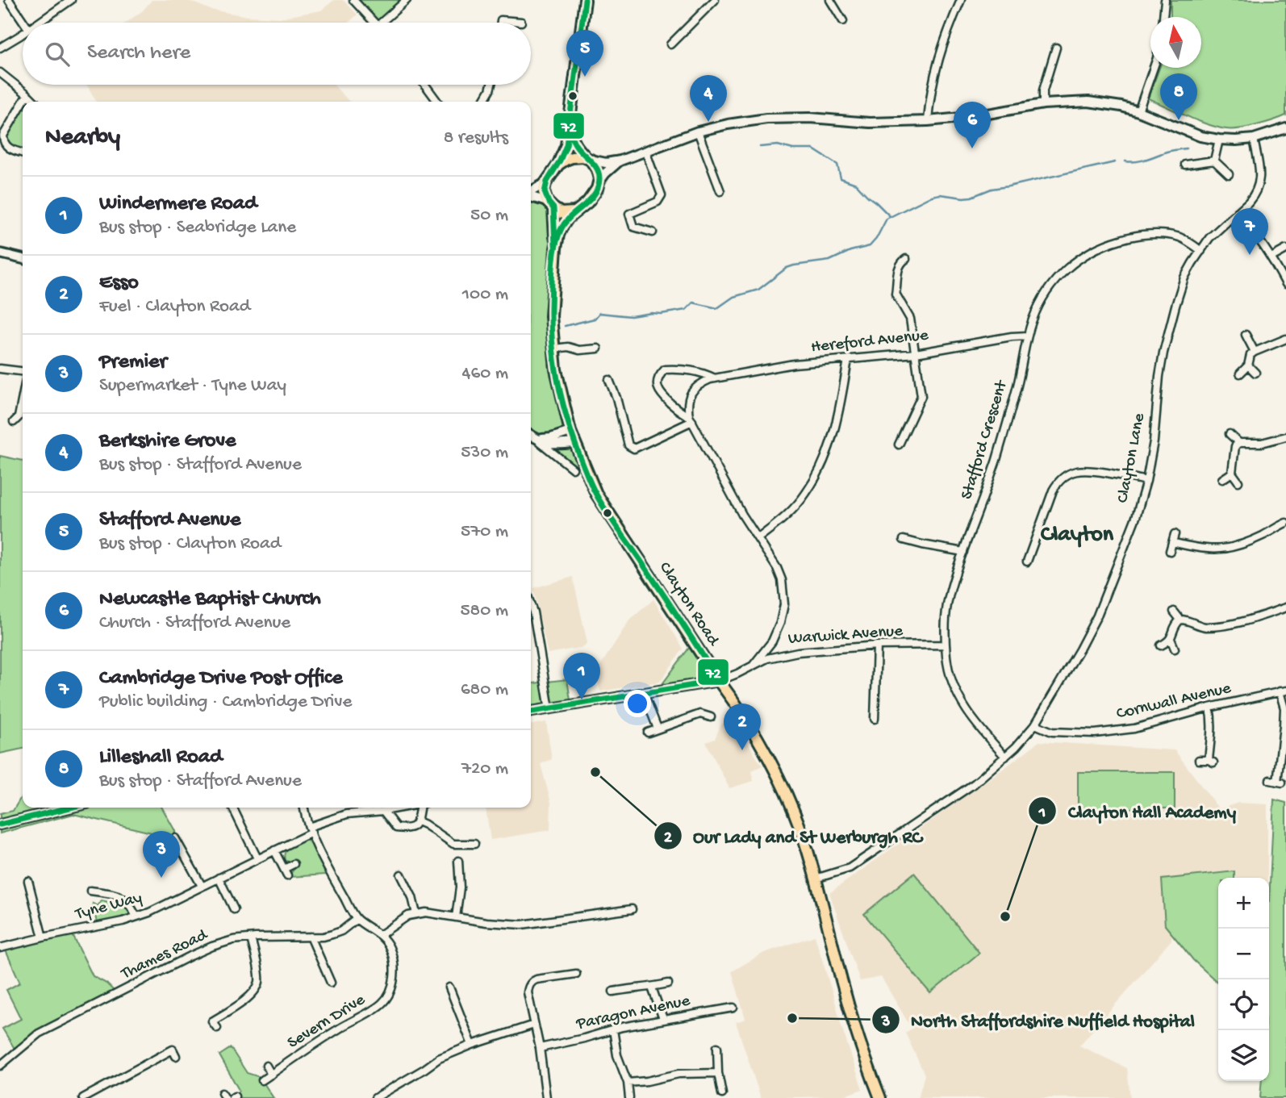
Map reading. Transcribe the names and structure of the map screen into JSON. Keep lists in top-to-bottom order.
{
  "streets": {
    "main road": ["Clayton Road"],
    "street": [
      "Hereford Avenue",
      "Stafford Crescent",
      "Clayton Lane",
      "Warwick Avenue",
      "Cornwall Avenue",
      "Tyne Way",
      "Thames Road",
      "Paragon Avenue",
      "Severn Drive"
    ]
  },
  "crossings": [
    ["Hereford Avenue", "Stafford Crescent"],
    ["Hereford Avenue", "Warwick Avenue"],
    ["Stafford Crescent", "Clayton Lane"],
    ["Stafford Crescent", "Warwick Avenue"],
    ["Clayton Lane", "Clayton Road"],
    ["Clayton Lane", "Cornwall Avenue"],
    ["Clayton Road", "Warwick Avenue"],
    ["Tyne Way", "Severn Drive"],
    ["Thames Road", "Severn Drive"]
  ],
  "districts": ["Clayton"],
  "places": ["Our Lady and St Werburgh RC", "Clayton Hall Academy", "North Staffordshire Nuffield Hospital"],
  "lines": ["transit line 72"],
  "north": "top",
  "page": {
    "search": "Search here",
    "pins": [
      "5",
      "8",
      "4",
      "6",
      "7",
      "1",
      "2",
      "3"
    ],
    "heading": ["Nearby", "8 results"],
    "list": [
      {
        "mark": "1",
        "name": "Windermere Road",
        "note": "Bus stop · Seabridge Lane",
        "value": "50 m"
      },
      {
        "mark": "2",
        "name": "Esso",
        "note": "Fuel · Clayton Road",
        "value": "100 m"
      },
      {
        "mark": "3",
        "name": "Premier",
        "note": "Supermarket · Tyne Way",
        "value": "460 m"
      },
      {
        "mark": "4",
        "name": "Berkshire Grove",
        "note": "Bus stop · Stafford Avenue",
        "value": "530 m"
      },
      {
        "mark": "5",
        "name": "Stafford Avenue",
        "note": "Bus stop · Clayton Road",
        "value": "570 m"
      },
      {
        "mark": "6",
        "name": "Newcastle Baptist Church",
        "note": "Church · Stafford Avenue",
        "value": "580 m"
      },
      {
        "mark": "7",
        "name": "Cambridge Drive Post Office",
        "note": "Public building · Cambridge Drive",
        "value": "680 m"
      },
      {
        "mark": "8",
        "name": "Lilleshall Road",
        "note": "Bus stop · Stafford Avenue",
        "value": "720 m"
      }
    ],
    "map_buttons": ["+", "−"]
  }
}
